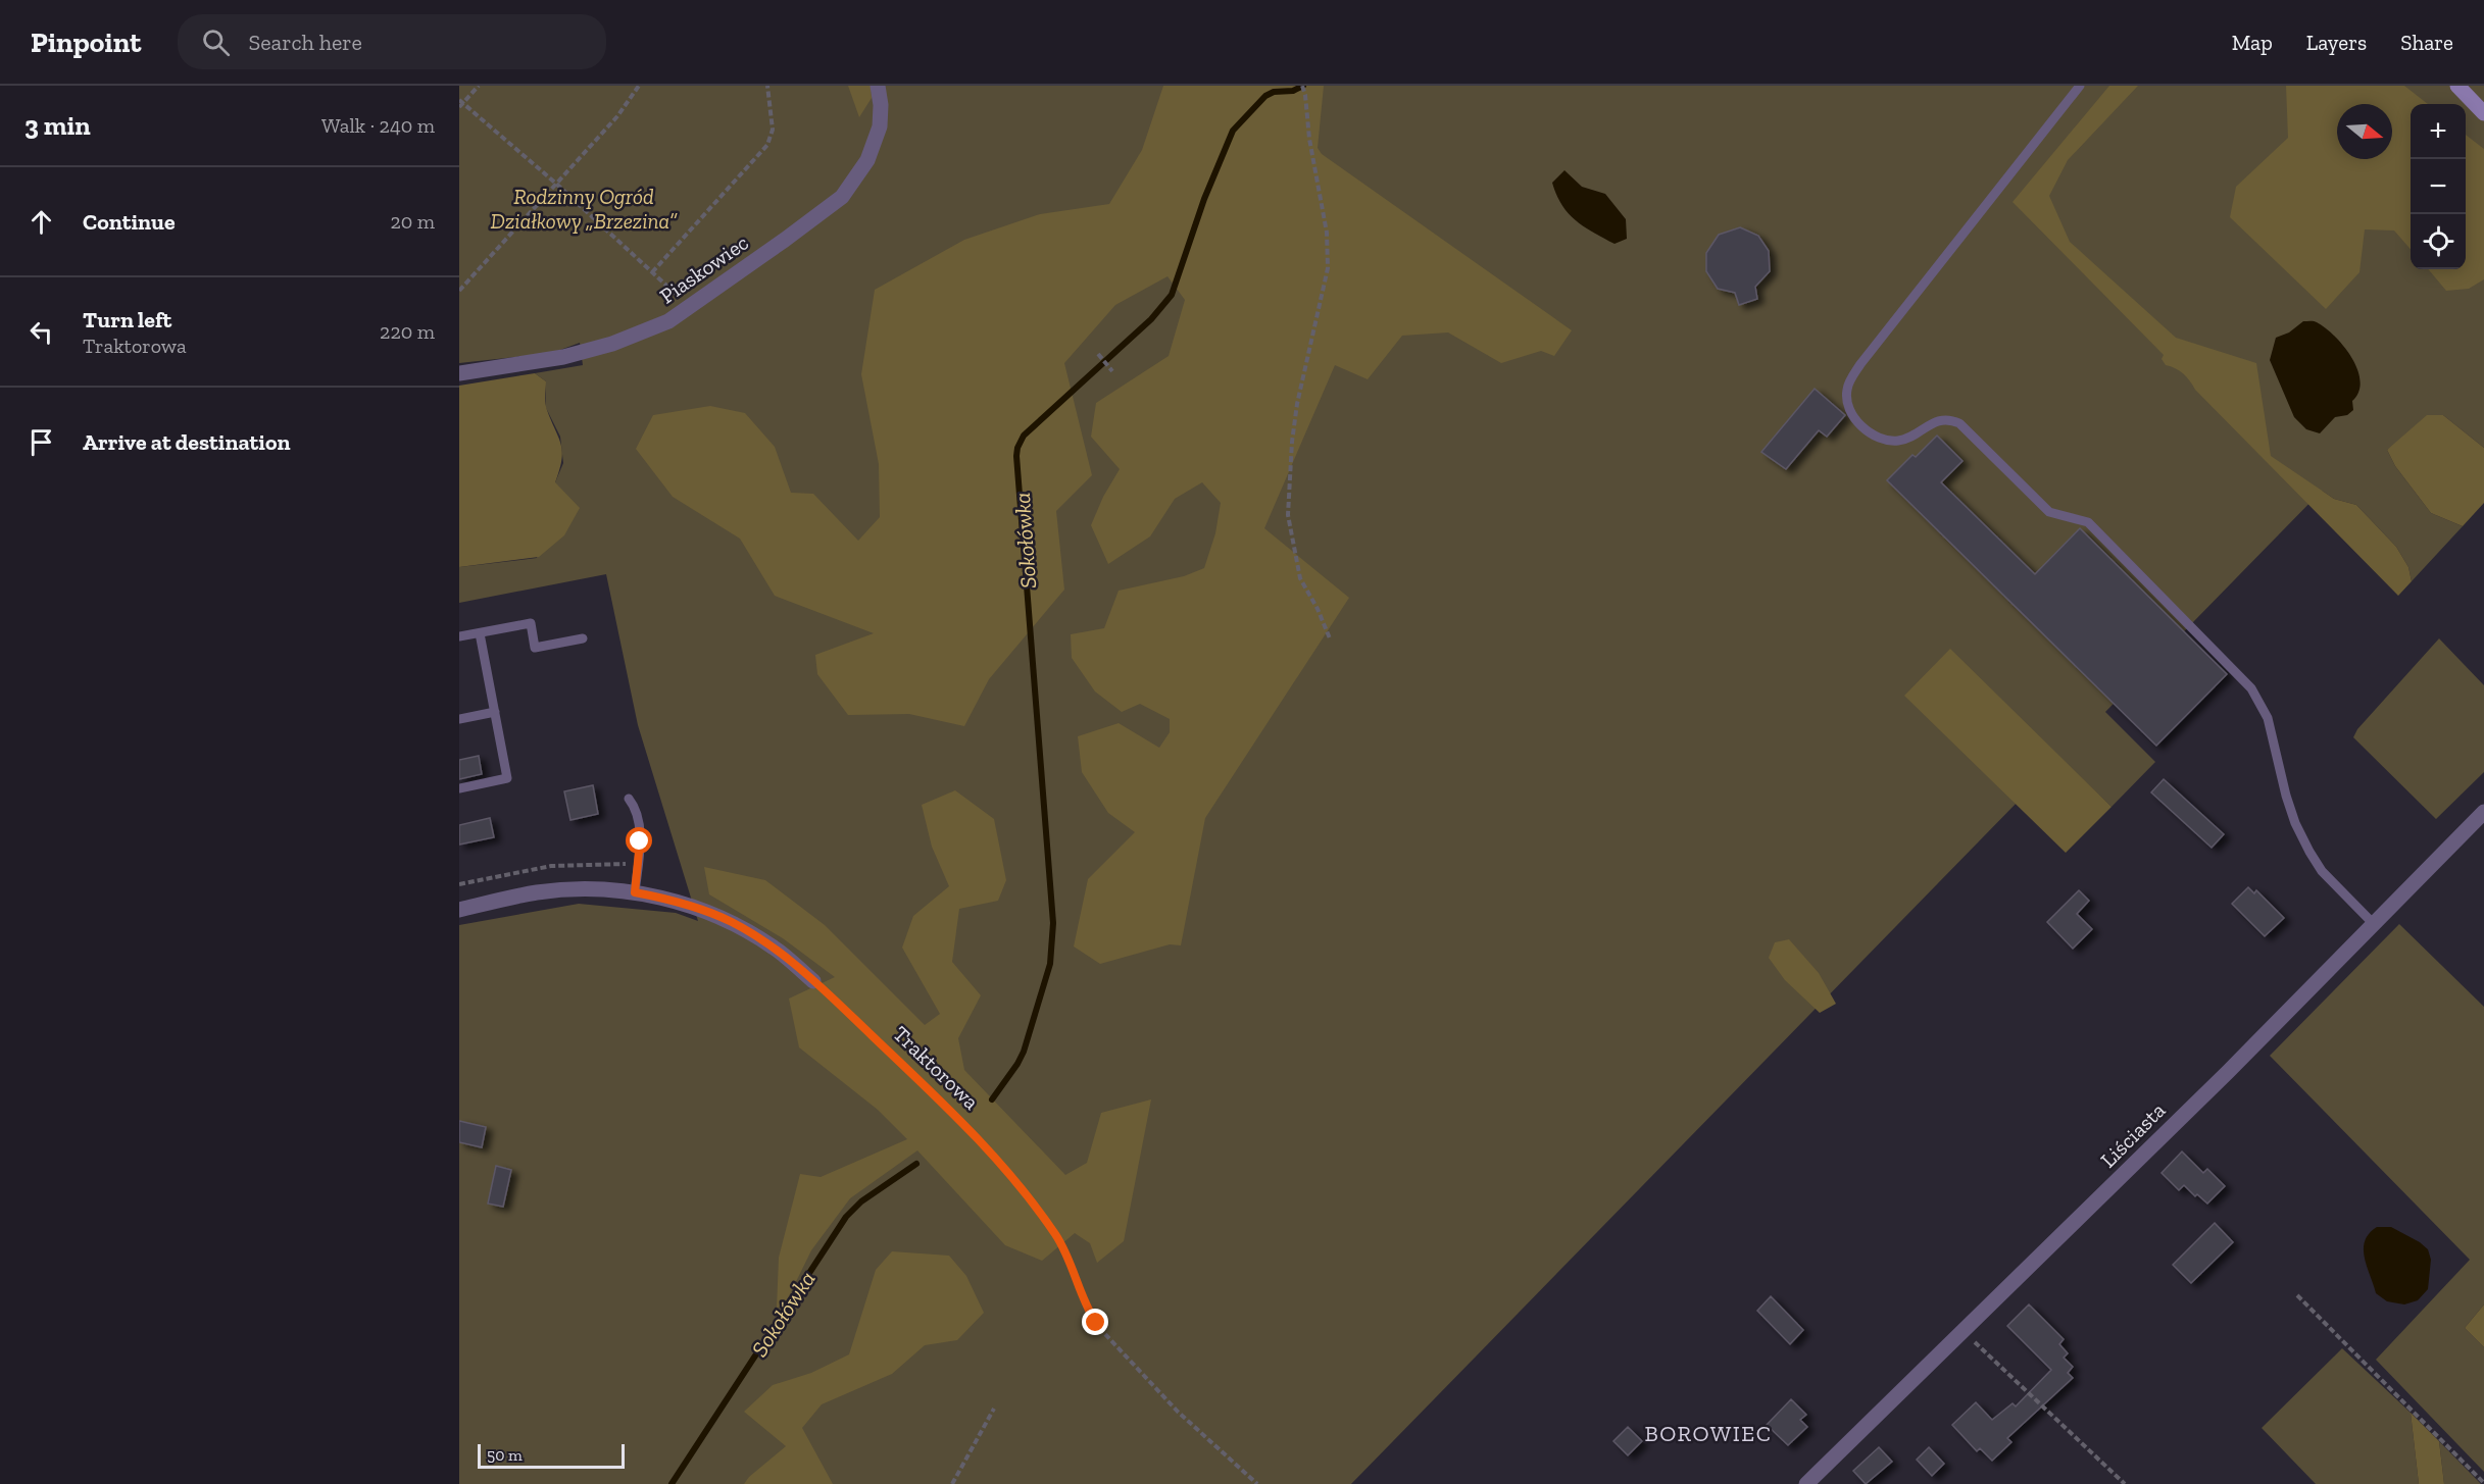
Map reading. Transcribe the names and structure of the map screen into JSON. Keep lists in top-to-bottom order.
{
  "streets": {
    "street": ["Piaskowiec", "Liściasta"],
    "path": ["Traktorowa"]
  },
  "districts": ["BOROWIEC"],
  "water": ["Sokołówka"],
  "parks": ["Rodzinny Ogród Działkowy „Brzezina”"],
  "scale_bar": "50 m",
  "north": "right",
  "page": {
    "header": "Pinpoint",
    "search": "Search here",
    "nav": ["Map", "Layers", "Share"],
    "heading": ["3 min", "Walk · 240 m"],
    "map_buttons": ["+", "−"],
    "list": [
      ["Continue", "20 m"],
      ["Turn left", "Traktorowa", "220 m"],
      "Arrive at destination"
    ],
    "scale": "50 m"
  }
}
